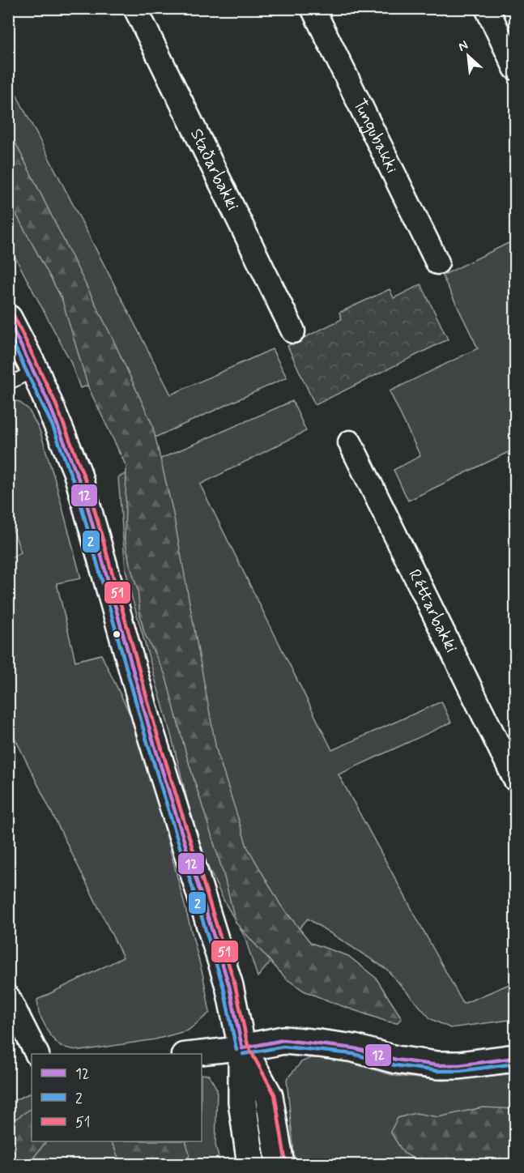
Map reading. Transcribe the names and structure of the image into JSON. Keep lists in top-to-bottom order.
{
  "streets": {
    "street": ["Tungubakki", "Staðarbakki", "Réttarbakki"]
  },
  "lines": ["transit line 51", "transit line 12", "transit line 2"],
  "legend": ["12", "2", "51"],
  "north": "top left"
}
